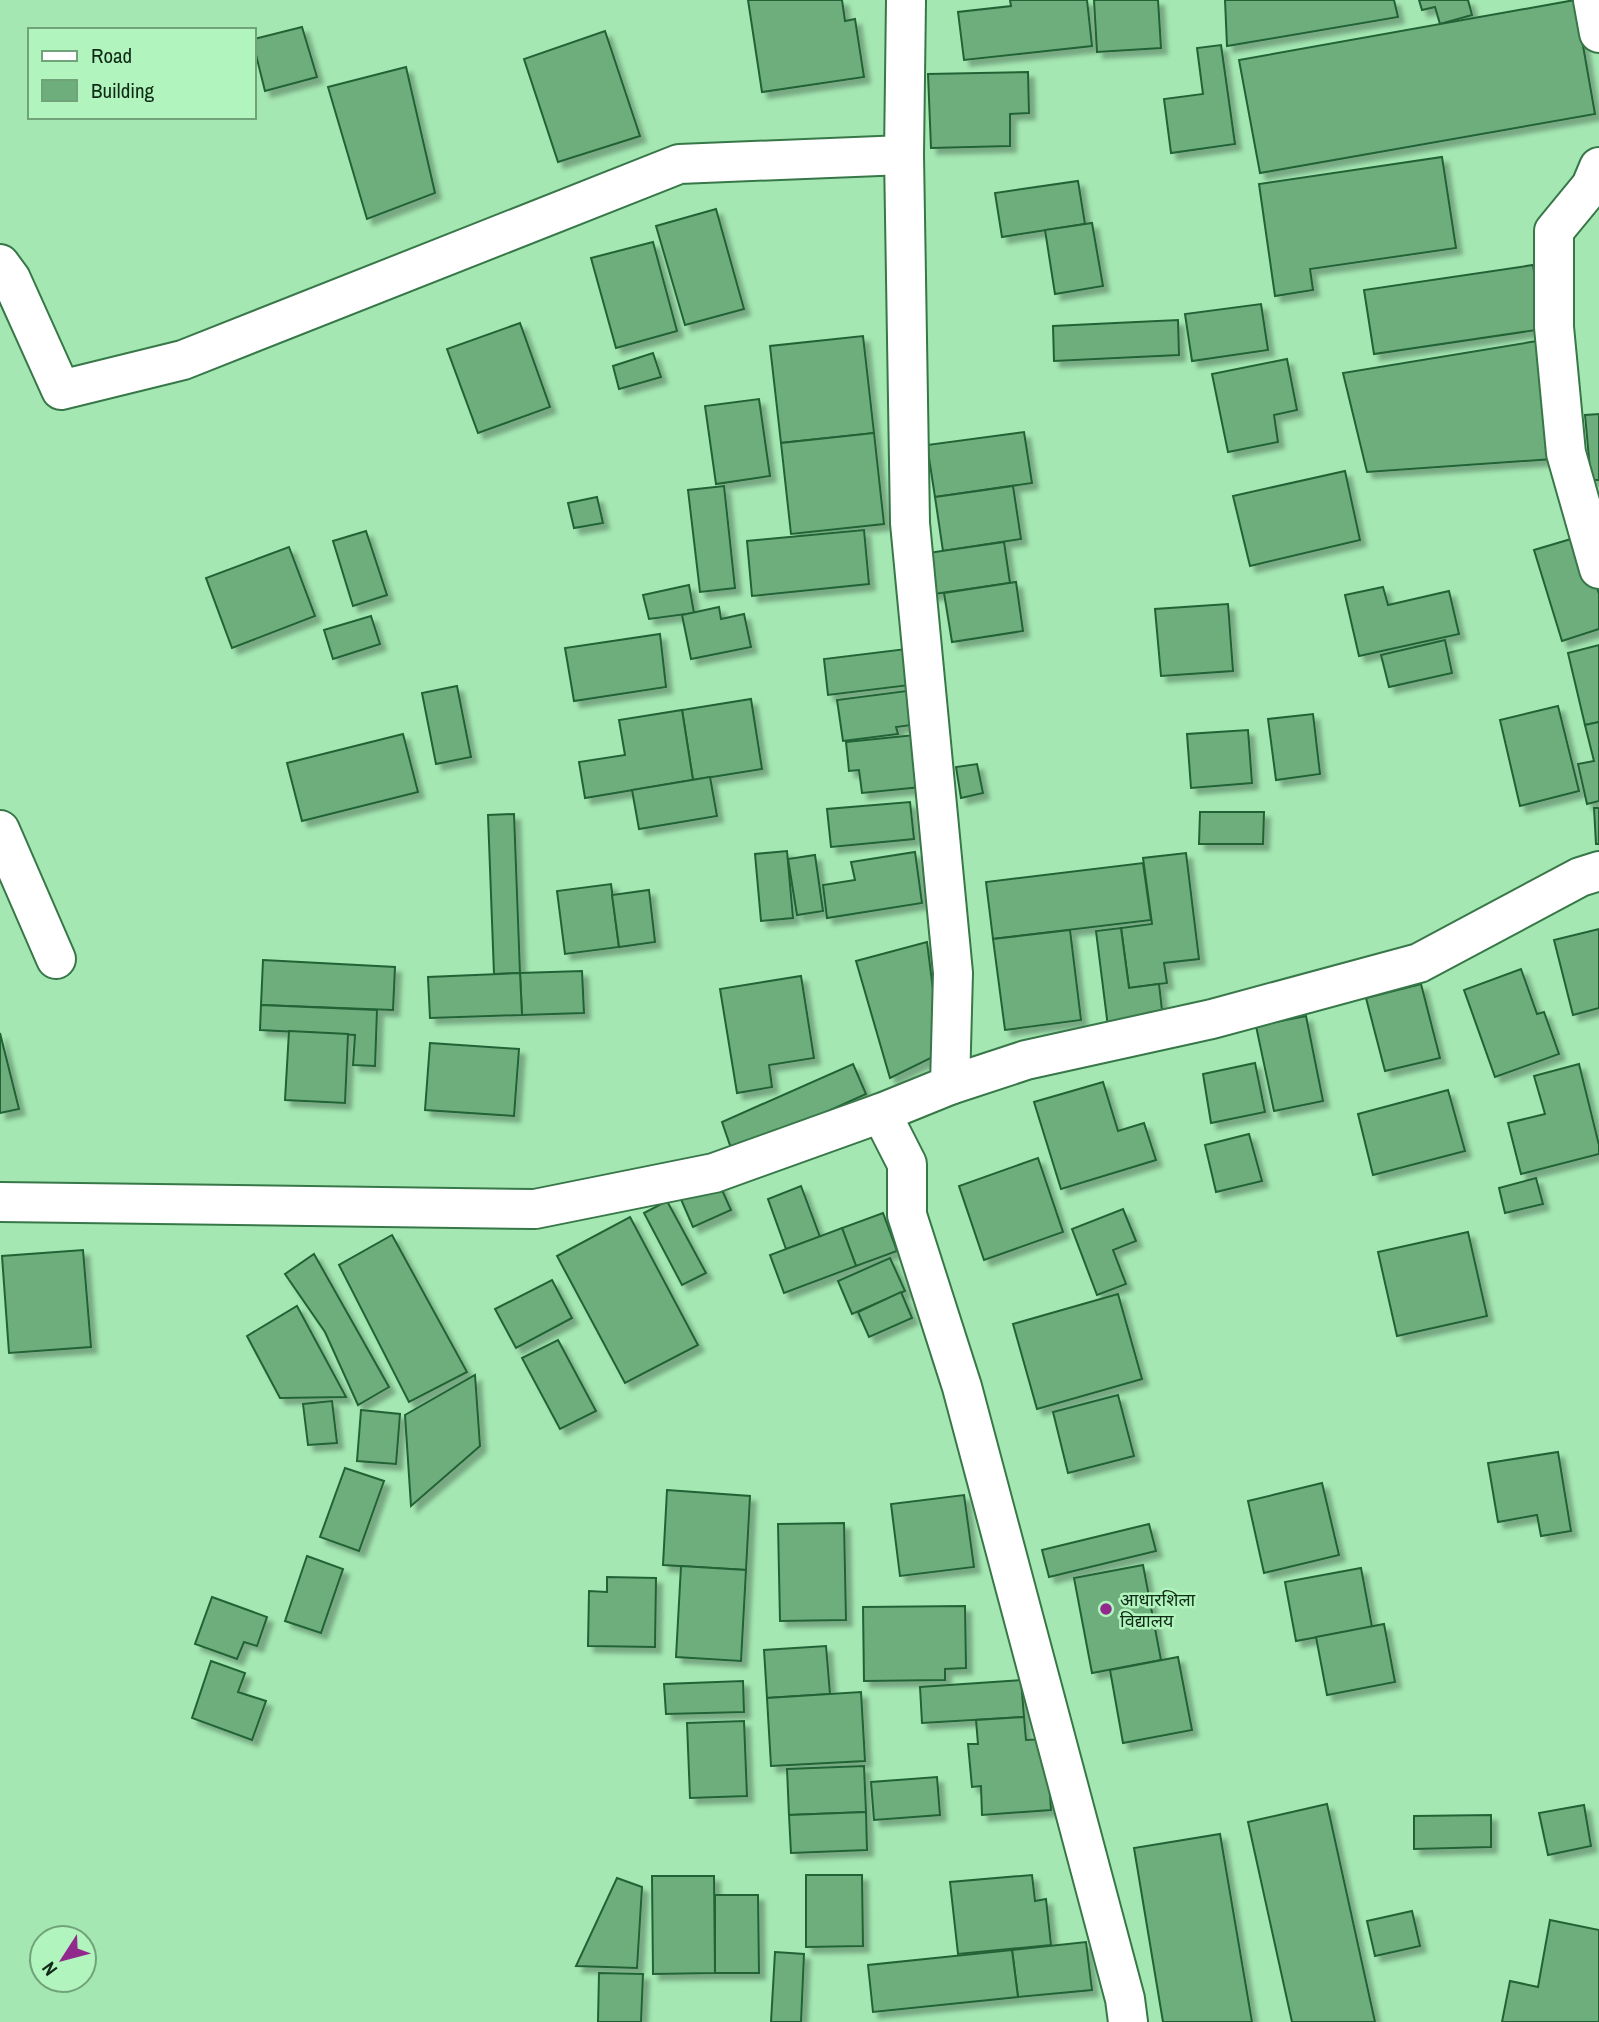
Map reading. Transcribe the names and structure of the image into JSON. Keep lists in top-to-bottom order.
{
  "places": ["आधारशिला विद्यालय"],
  "legend": ["Road", "Building"],
  "north": "bottom left"
}
